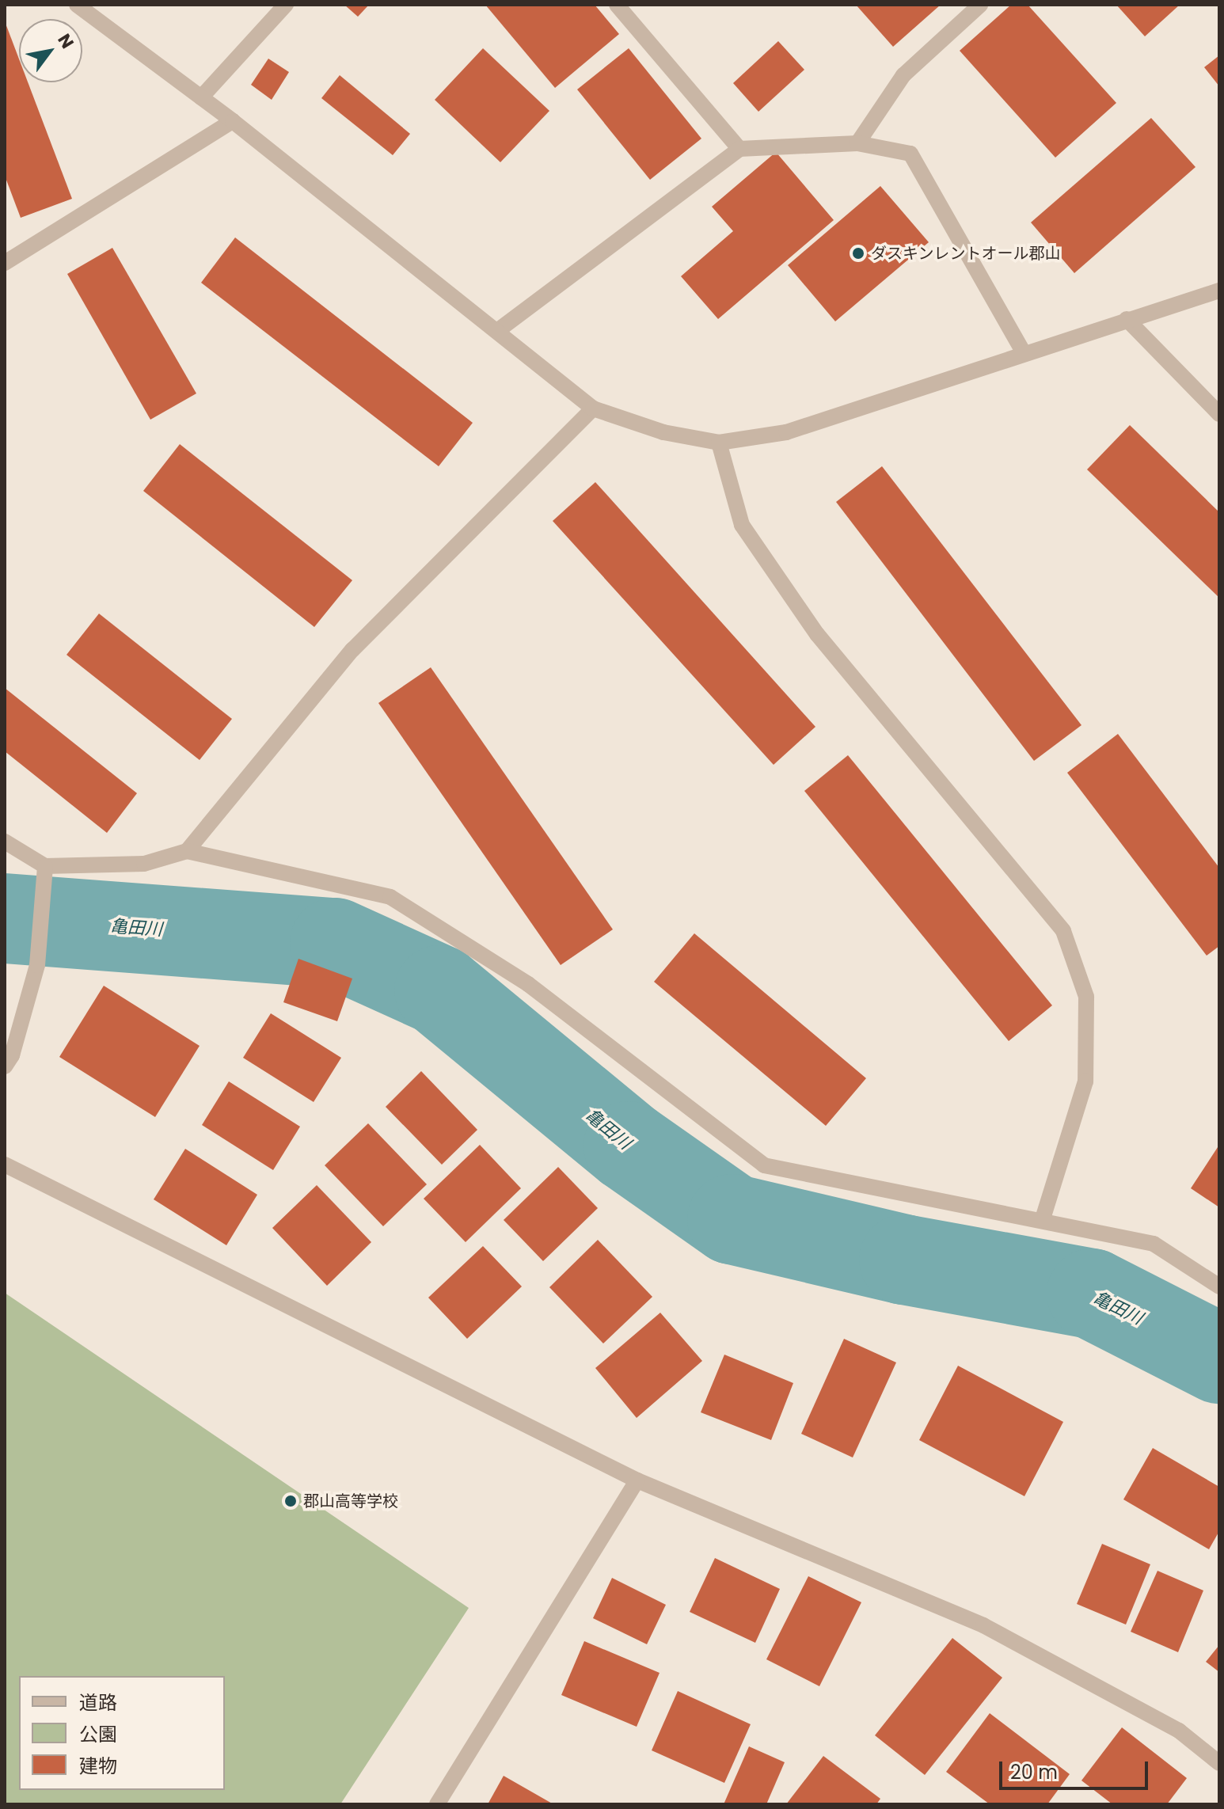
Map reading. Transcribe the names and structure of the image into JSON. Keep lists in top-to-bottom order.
{
  "water": ["亀田川"],
  "places": ["ダスキンレントオール郡山", "郡山高等学校"],
  "legend": ["道路", "公園", "建物"],
  "scale_bar": "20 m",
  "north": "top right"
}
